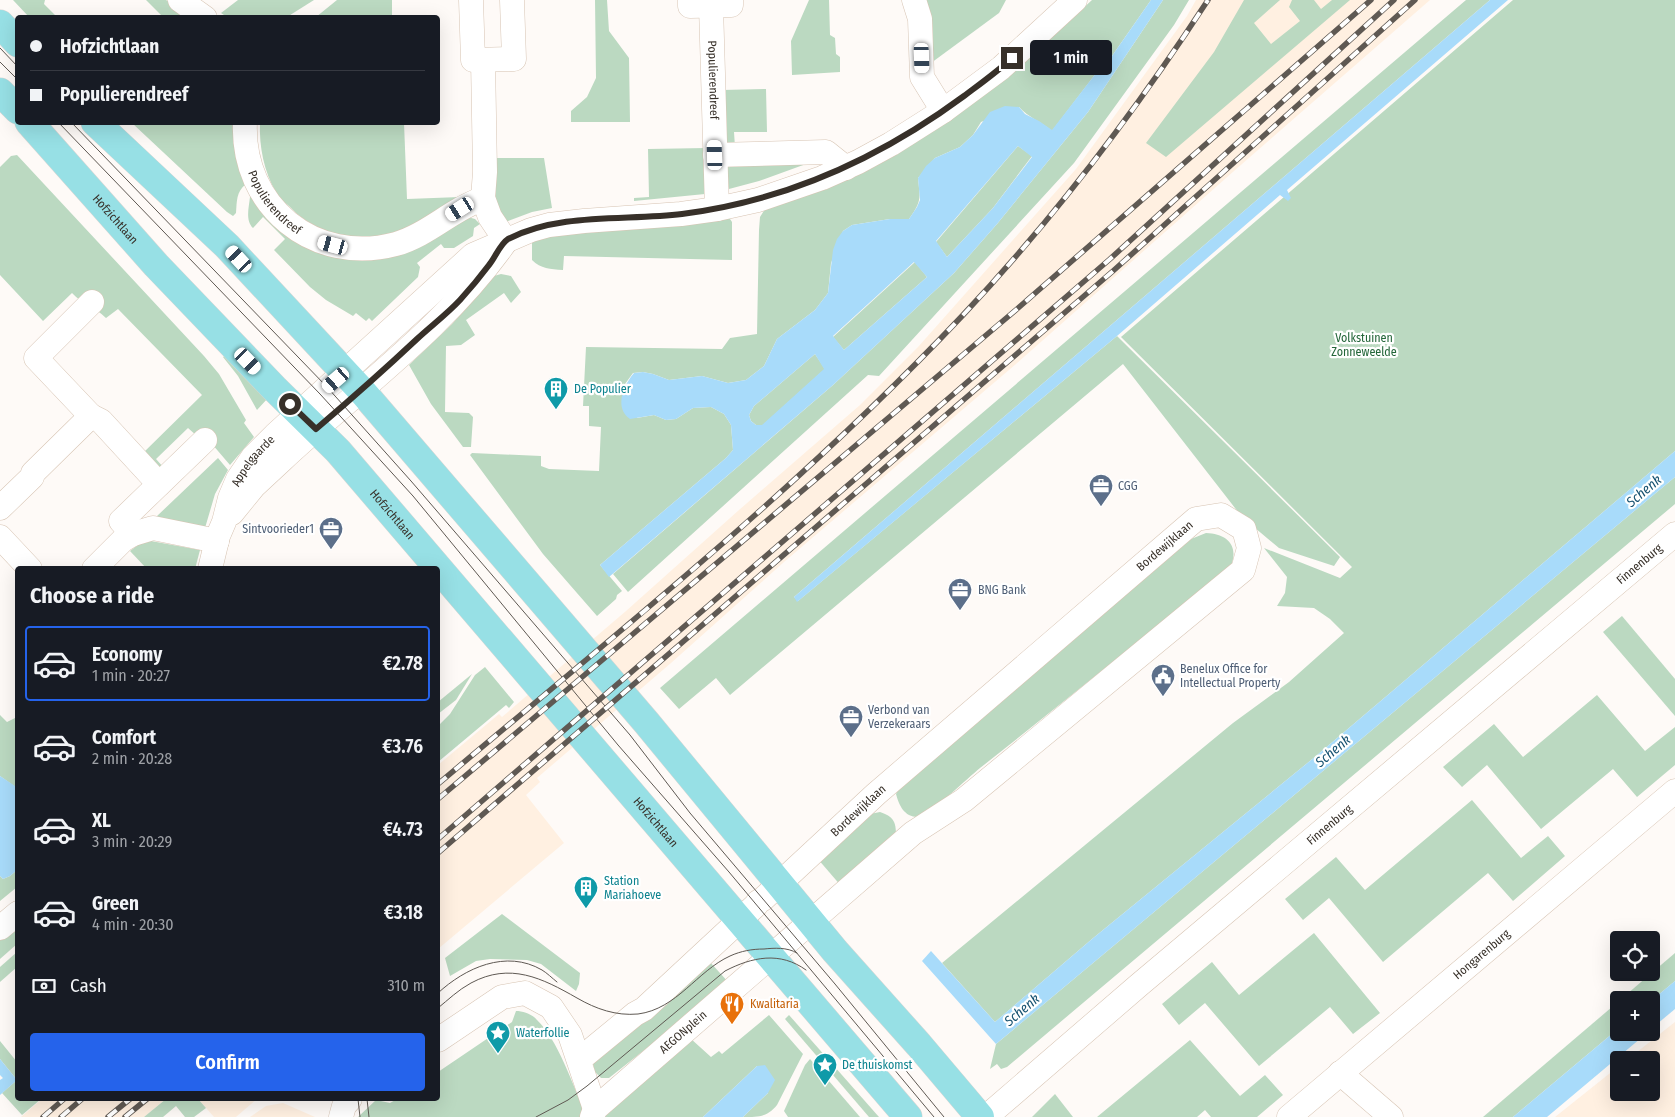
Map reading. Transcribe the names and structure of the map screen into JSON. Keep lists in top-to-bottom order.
{
  "streets": {
    "main road": ["Hofzichtlaan"],
    "street": [
      "Populierendreef",
      "Appelgaarde",
      "Bordewijklaan",
      "Finnenburg",
      "Hongarenburg",
      "AEGONplein"
    ]
  },
  "crossings": [
    ["Hofzichtlaan", "Appelgaarde"],
    ["Hofzichtlaan", "AEGONplein"]
  ],
  "water": ["Schenk"],
  "parks": ["Volkstuinen Zonneweelde"],
  "places": {
    "building": ["De Populier", "Station Mariahoeve"],
    "office": [
      "CGG",
      "Sintvoorieder1",
      "BNG Bank",
      "Verbond van Verzekeraars"
    ],
    "public building": ["Benelux Office for Intellectual Property"],
    "restaurant": ["Kwalitaria"],
    "place": ["Waterfollie", "De thuiskomst"]
  },
  "page": {
    "banner": ["Hofzichtlaan", "Populierendreef"],
    "bubble": "1 min",
    "heading": "Choose a ride",
    "list": [
      {
        "name": "Economy",
        "note": "1 min · 20:27",
        "value": "€2.78"
      },
      {
        "name": "Comfort",
        "note": "2 min · 20:28",
        "value": "€3.76"
      },
      {
        "name": "XL",
        "note": "3 min · 20:29",
        "value": "€4.73"
      },
      {
        "name": "Green",
        "note": "4 min · 20:30",
        "value": "€3.18"
      }
    ],
    "map_buttons": ["+", "−"],
    "pay": ["Cash", "310 m"],
    "buttons": "Confirm"
  }
}
